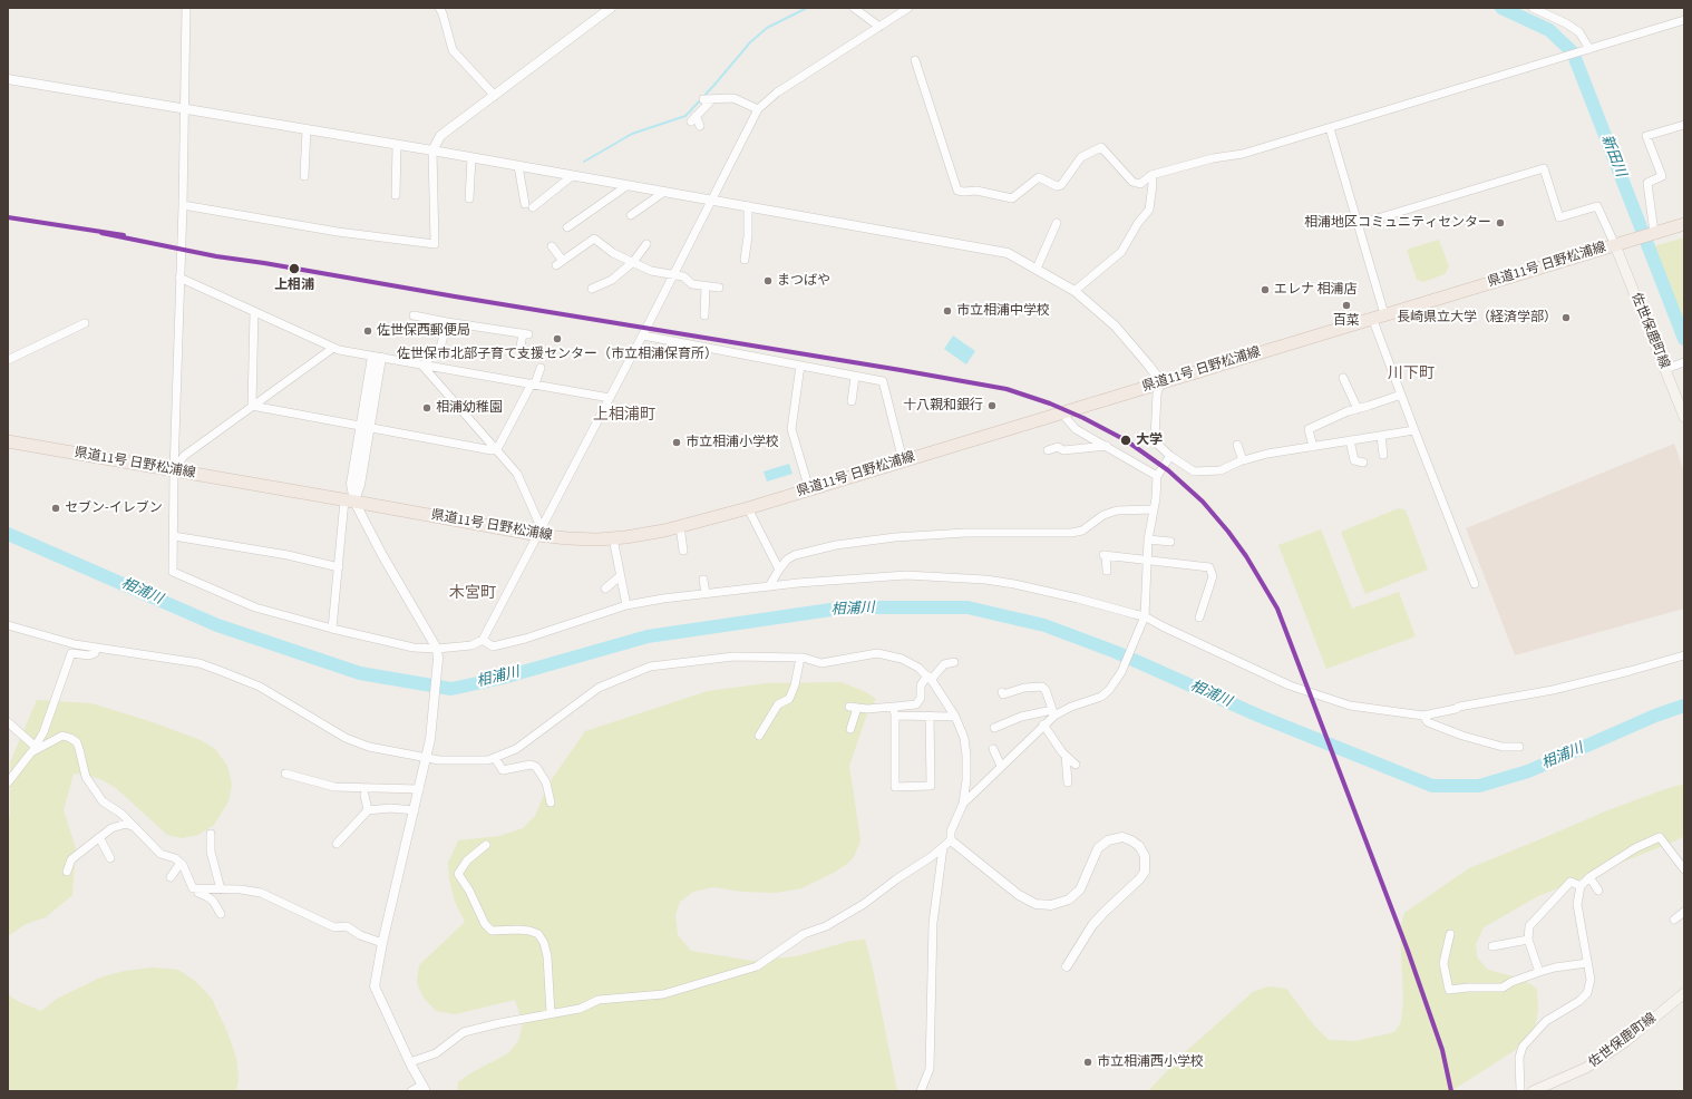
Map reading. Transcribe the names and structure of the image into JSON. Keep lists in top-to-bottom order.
{
  "streets": {
    "main road": ["県道11号 日野松浦線", "佐世保鹿町線"]
  },
  "crossings": [
    ["県道11号 日野松浦線", "佐世保鹿町線"]
  ],
  "districts": ["川下町", "上相浦町", "木宮町"],
  "water": ["新田川", "相浦川"],
  "places": [
    "相浦地区コミュニティセンター",
    "上相浦",
    "まつばや",
    "エレナ 相浦店",
    "百菜",
    "市立相浦中学校",
    "長崎県立大学（経済学部）",
    "佐世保西郵便局",
    "佐世保市北部子育て支援センター（市立相浦保育所）",
    "十八親和銀行",
    "相浦幼稚園",
    "大学",
    "市立相浦小学校",
    "セブン-イレブン",
    "市立相浦西小学校"
  ]
}
